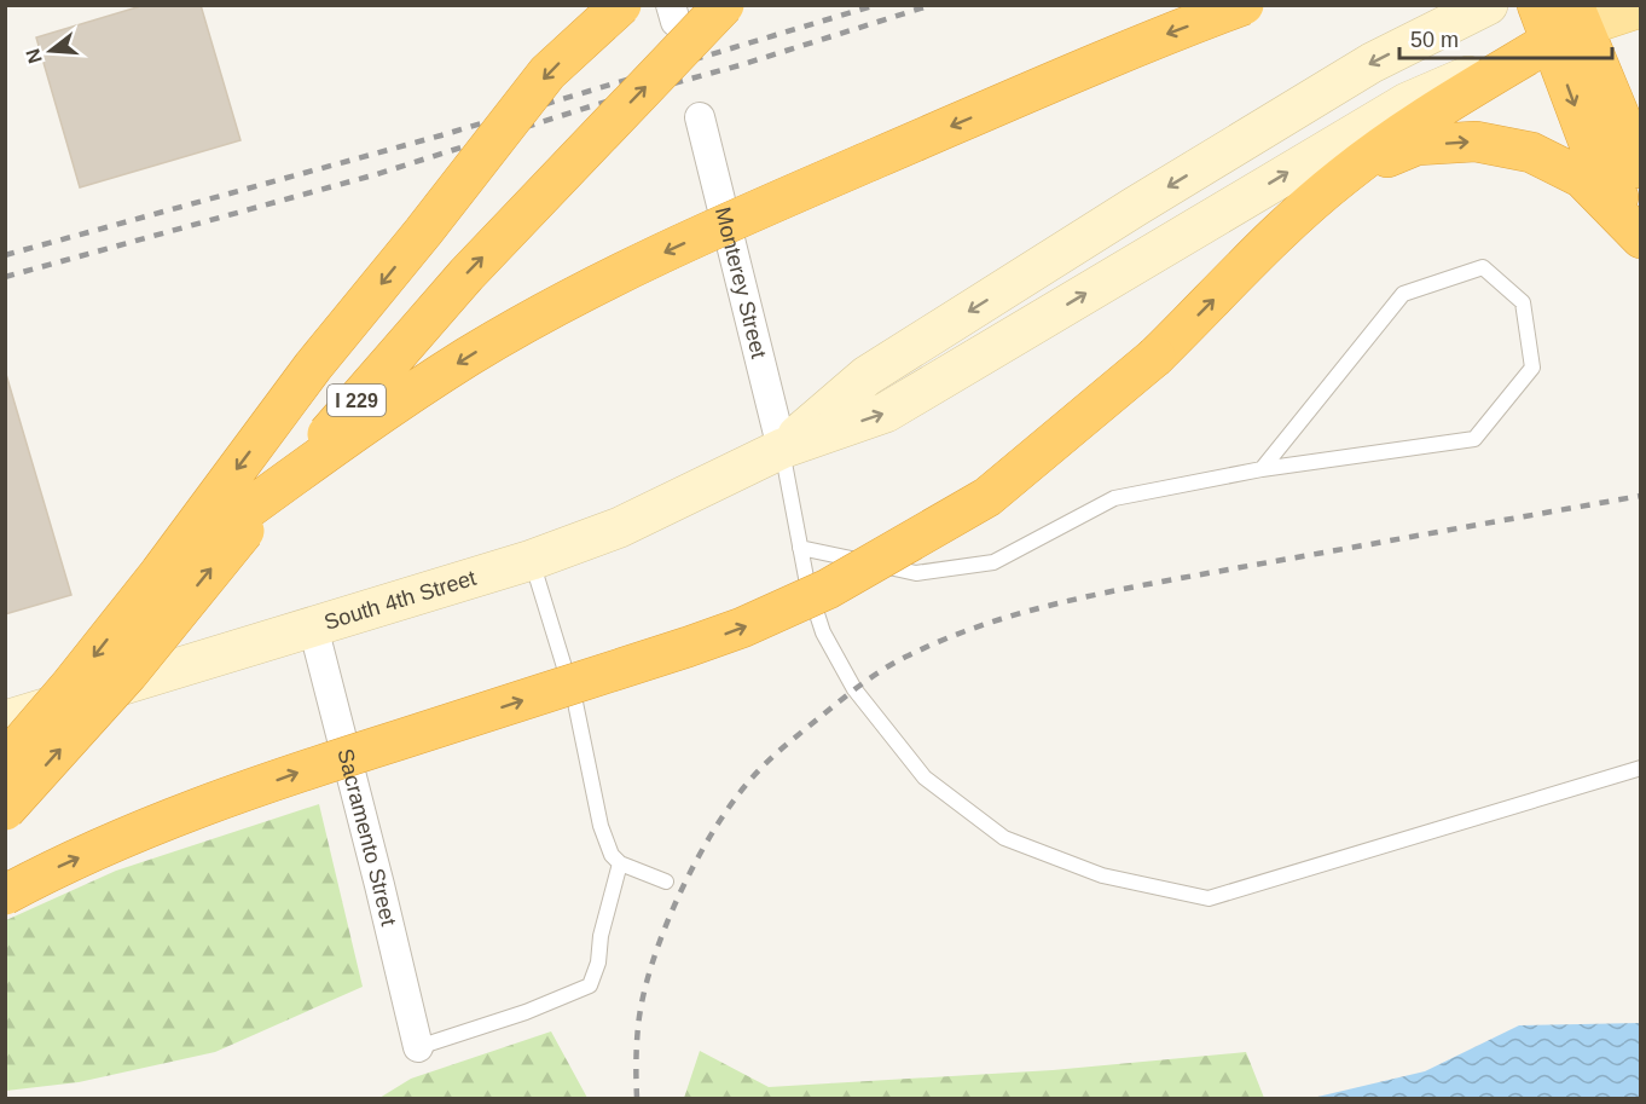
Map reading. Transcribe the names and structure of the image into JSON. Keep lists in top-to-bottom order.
{
  "streets": {
    "highway": ["I 229"],
    "main road": ["South 4th Street"],
    "street": ["Monterey Street", "Sacramento Street"]
  },
  "crossings": [
    ["Monterey Street", "South 4th Street"],
    ["South 4th Street", "Sacramento Street"]
  ],
  "scale_bar": "50 m",
  "north": "left"
}
